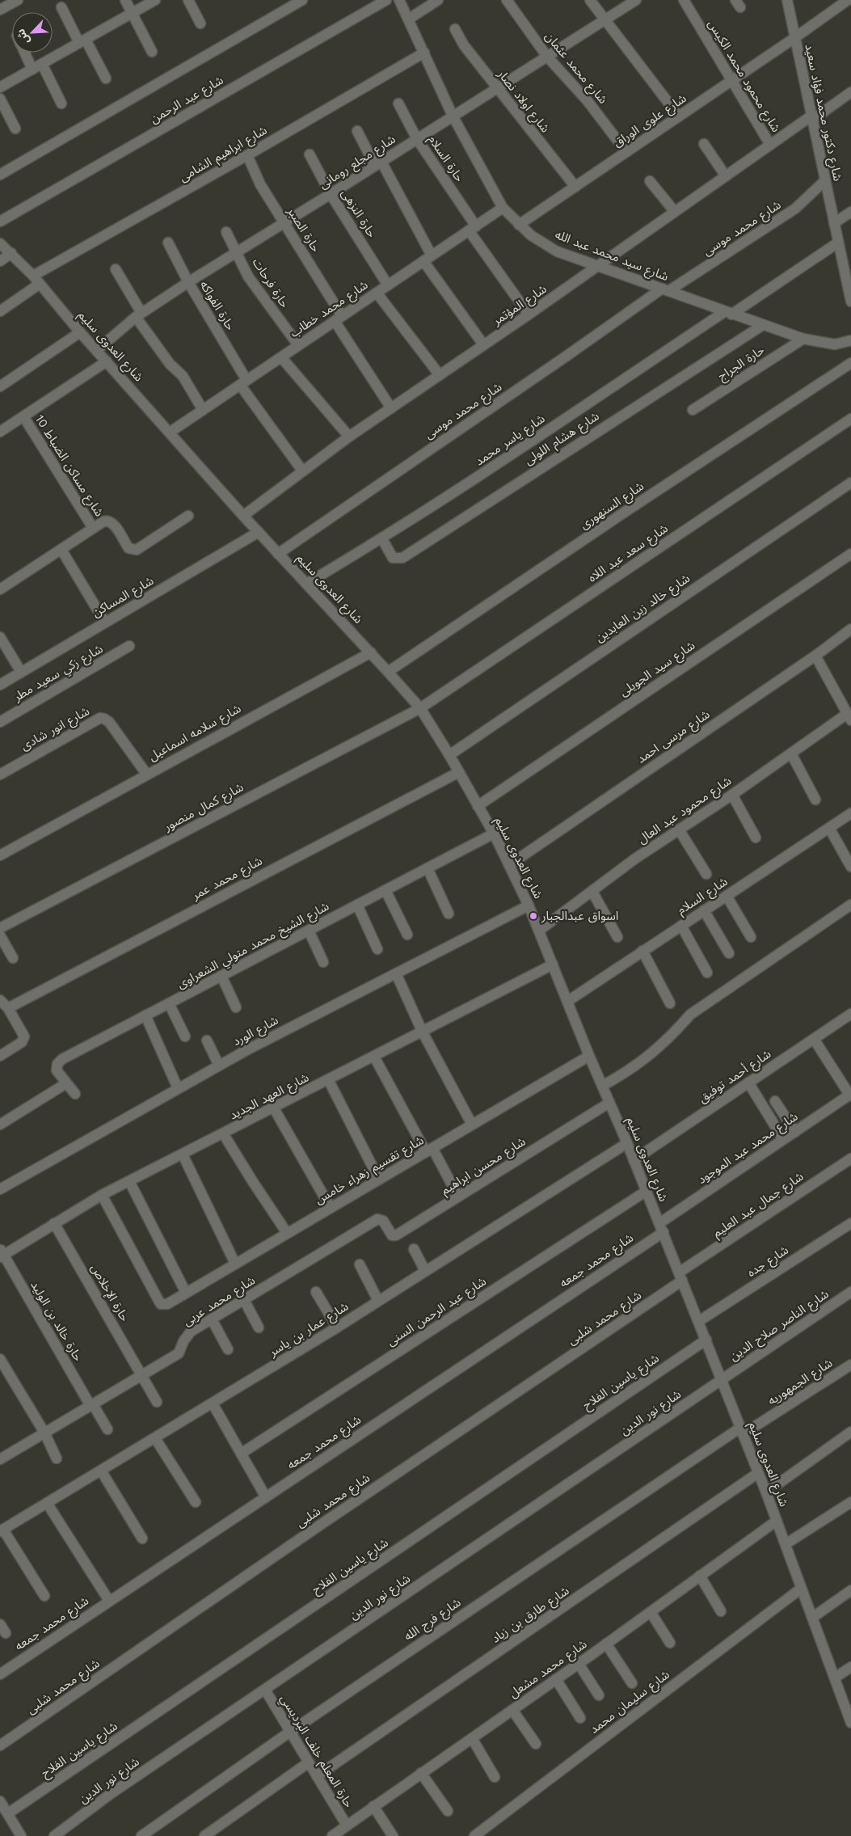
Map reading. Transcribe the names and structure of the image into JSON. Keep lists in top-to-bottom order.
{
  "streets": {
    "street": [
      "شارع محمد عثمان",
      "شارع محمود محمد الكيس",
      "شارع عبد الرحمن",
      "شارع اولاد نصار",
      "شارع دكتور محمد فؤاد سعيد",
      "شارع علوى الوراق",
      "شارع ابراهيم الشامى",
      "حارة السلام",
      "شارع مجلع رومانى",
      "حارة النزهى",
      "شارع محمد موسى",
      "حارة الصبر",
      "شارع سيد محمد عبد الله",
      "حارة فرحات",
      "شارع المؤتمر",
      "حارة الفواكه",
      "شارع محمد خطاب",
      "شارع العدوى سليم",
      "حارة الجراج",
      "شارع هشام اللولى",
      "شارع ياسر محمد",
      "شارع مساكن الضباط 10",
      "شارع السنهورى",
      "شارع سعد عبد اللاه",
      "شارع المساكن",
      "شارع خالد زين العابدين",
      "شارع سيد الجويلى",
      "شارع زكي سعيد مطر",
      "شارع انور شادى",
      "شارع سلامه اسماعيل",
      "شارع مرسى احمد",
      "شارع كمال منصور",
      "شارع محمود عبد العال",
      "شارع محمد عمر",
      "شارع السلام",
      "شارع الشيخ محمد متولي الشعراوى",
      "شارع الورد",
      "شارع أحمد توفيق",
      "شارع العهد الجديد",
      "شارع محمد عبد الموجود",
      "شارع محسن ابراهيم",
      "شارع تقسيم زهراء خامس",
      "شارع جمال عبد العليم",
      "شارع محمد جمعه",
      "شارع جده",
      "حارة الإخلاص",
      "شارع محمد عربى",
      "شارع عبد الرحمن السنى",
      "شارع محمد شلبى",
      "حارة خالد بن الوليد",
      "شارع الناصر صلاح الدين",
      "شارع عمار بن ياسر",
      "شارع ياسين الفلاح",
      "شارع الجمهوريه",
      "شارع نور الدين",
      "شارع طارق بن زياد",
      "شارع فرج الله",
      "شارع محمد مشعل",
      "شارع سليمان محمد",
      "حارة المعلم خلف البرديسي"
    ]
  },
  "crossings": [
    ["شارع محمد عثمان", "شارع علوى الوراق"],
    ["شارع محمد عثمان", "شارع مجلع رومانى"],
    ["شارع محمود محمد الكيس", "شارع علوى الوراق"],
    ["شارع محمود محمد الكيس", "شارع المؤتمر"],
    ["شارع اولاد نصار", "شارع علوى الوراق"],
    ["شارع اولاد نصار", "شارع مجلع رومانى"],
    ["شارع دكتور محمد فؤاد سعيد", "شارع علوى الوراق"],
    ["شارع دكتور محمد فؤاد سعيد", "شارع محمد موسى"],
    ["شارع دكتور محمد فؤاد سعيد", "شارع المؤتمر"],
    ["شارع دكتور محمد فؤاد سعيد", "شارع ياسر محمد"],
    ["شارع علوى الوراق", "شارع سيد محمد عبد الله"],
    ["شارع ابراهيم الشامى", "حارة الصبر"],
    ["شارع ابراهيم الشامى", "شارع سيد محمد عبد الله"],
    ["شارع ابراهيم الشامى", "شارع العدوى سليم"],
    ["حارة السلام", "شارع مجلع رومانى"],
    ["حارة السلام", "شارع المؤتمر"],
    ["حارة السلام", "شارع محمد خطاب"],
    ["شارع مجلع رومانى", "حارة النزهى"],
    ["شارع مجلع رومانى", "حارة الصبر"],
    ["شارع مجلع رومانى", "شارع سيد محمد عبد الله"],
    ["شارع مجلع رومانى", "حارة فرحات"],
    ["شارع مجلع رومانى", "حارة الفواكه"],
    ["شارع مجلع رومانى", "شارع العدوى سليم"],
    ["حارة النزهى", "شارع محمد خطاب"],
    ["شارع محمد موسى", "شارع سيد محمد عبد الله"],
    ["شارع محمد موسى", "شارع العدوى سليم"],
    ["حارة الصبر", "شارع المؤتمر"],
    ["حارة الصبر", "شارع محمد خطاب"],
    ["شارع سيد محمد عبد الله", "شارع المؤتمر"],
    ["شارع سيد محمد عبد الله", "شارع محمد خطاب"],
    ["شارع سيد محمد عبد الله", "حارة الجراج"],
    ["شارع سيد محمد عبد الله", "شارع هشام اللولى"],
    ["شارع سيد محمد عبد الله", "شارع ياسر محمد"],
    ["حارة فرحات", "شارع محمد خطاب"],
    ["شارع المؤتمر", "حارة الفواكه"],
    ["شارع المؤتمر", "شارع العدوى سليم"],
    ["حارة الفواكه", "شارع محمد خطاب"],
    ["شارع محمد خطاب", "شارع العدوى سليم"],
    ["شارع العدوى سليم", "شارع ياسر محمد"],
    ["شارع العدوى سليم", "شارع السنهورى"],
    ["شارع العدوى سليم", "شارع سعد عبد اللاه"],
    ["شارع العدوى سليم", "شارع المساكن"],
    ["شارع العدوى سليم", "شارع خالد زين العابدين"],
    ["شارع العدوى سليم", "شارع سيد الجويلى"],
    ["شارع العدوى سليم", "شارع سلامه اسماعيل"],
    ["شارع العدوى سليم", "شارع مرسى احمد"],
    ["شارع العدوى سليم", "شارع كمال منصور"],
    ["شارع العدوى سليم", "شارع محمود عبد العال"],
    ["شارع العدوى سليم", "شارع محمد عمر"],
    ["شارع العدوى سليم", "شارع السلام"],
    ["شارع العدوى سليم", "شارع الشيخ محمد متولي الشعراوى"],
    ["شارع العدوى سليم", "شارع الورد"],
    ["شارع العدوى سليم", "شارع أحمد توفيق"],
    ["شارع العدوى سليم", "شارع العهد الجديد"],
    ["شارع العدوى سليم", "شارع محمد عبد الموجود"],
    ["شارع العدوى سليم", "شارع محسن ابراهيم"],
    ["شارع العدوى سليم", "شارع تقسيم زهراء خامس"],
    ["شارع العدوى سليم", "شارع جمال عبد العليم"],
    ["شارع العدوى سليم", "شارع محمد جمعه"],
    ["شارع العدوى سليم", "شارع جده"],
    ["شارع العدوى سليم", "شارع عبد الرحمن السنى"],
    ["شارع العدوى سليم", "شارع محمد شلبى"],
    ["شارع العدوى سليم", "شارع الناصر صلاح الدين"],
    ["شارع العدوى سليم", "شارع عمار بن ياسر"],
    ["شارع العدوى سليم", "شارع ياسين الفلاح"],
    ["شارع العدوى سليم", "شارع الجمهوريه"],
    ["شارع العدوى سليم", "شارع نور الدين"],
    ["شارع العدوى سليم", "شارع طارق بن زياد"],
    ["شارع العدوى سليم", "شارع فرج الله"],
    ["شارع العدوى سليم", "شارع محمد مشعل"],
    ["شارع العدوى سليم", "شارع سليمان محمد"],
    ["شارع هشام اللولى", "شارع ياسر محمد"],
    ["شارع سعد عبد اللاه", "شارع كمال منصور"],
    ["شارع انور شادى", "شارع سلامه اسماعيل"],
    ["شارع العهد الجديد", "شارع تقسيم زهراء خامس"],
    ["شارع العهد الجديد", "حارة الإخلاص"],
    ["شارع العهد الجديد", "حارة خالد بن الوليد"],
    ["شارع محمد عبد الموجود", "شارع محمد جمعه"],
    ["شارع محسن ابراهيم", "شارع محمد عربى"],
    ["شارع جمال عبد العليم", "شارع محمد شلبى"],
    ["حارة الإخلاص", "شارع محمد عربى"],
    ["شارع محمد عربى", "حارة خالد بن الوليد"],
    ["شارع الناصر صلاح الدين", "شارع نور الدين"],
    ["شارع الجمهوريه", "شارع فرج الله"],
    ["شارع نور الدين", "حارة المعلم خلف البرديسي"],
    ["شارع طارق بن زياد", "حارة المعلم خلف البرديسي"],
    ["شارع فرج الله", "حارة المعلم خلف البرديسي"],
    ["شارع محمد مشعل", "حارة المعلم خلف البرديسي"]
  ],
  "places": ["اسواق عبدالجبار"],
  "north": "bottom left"
}
